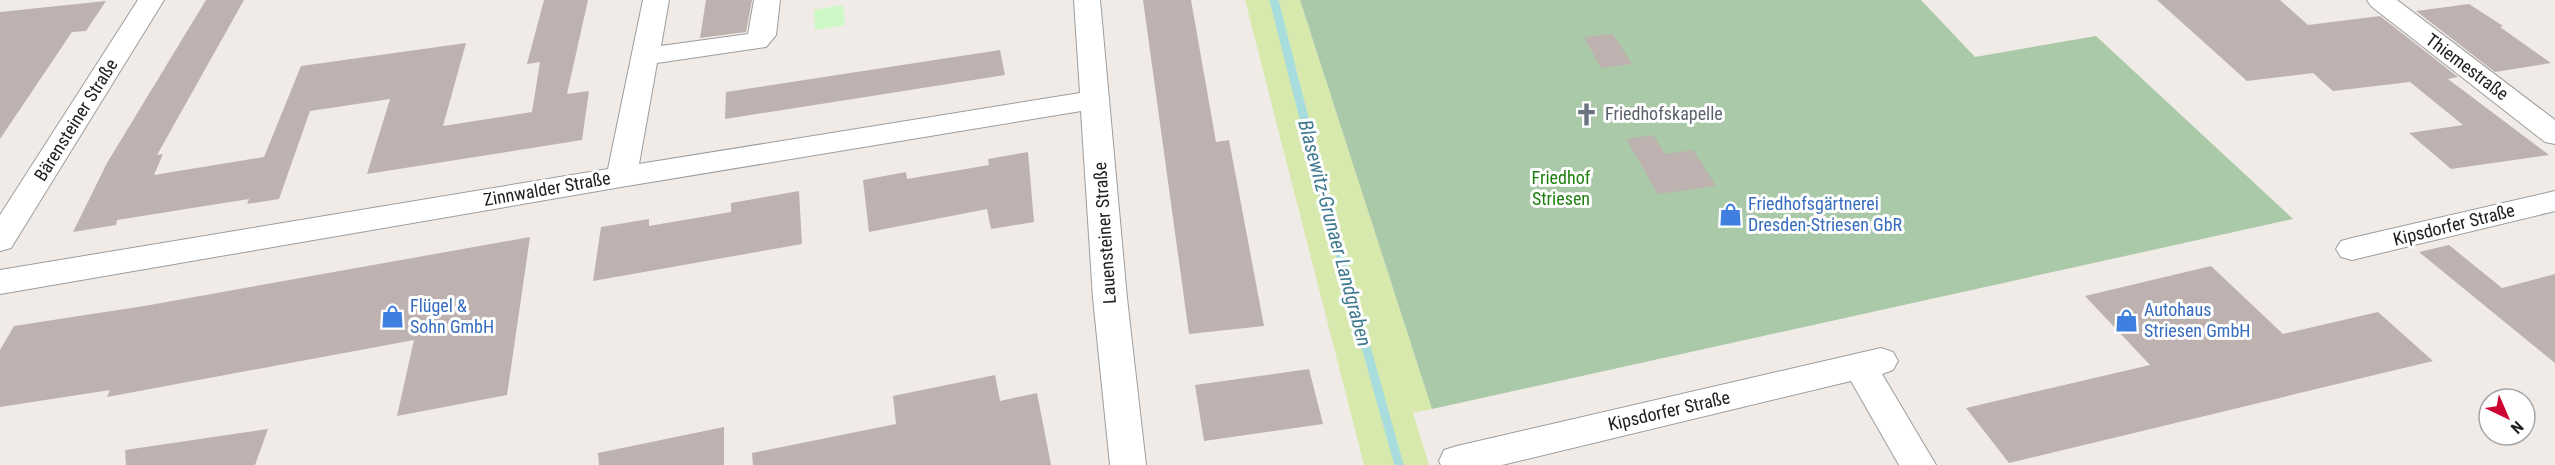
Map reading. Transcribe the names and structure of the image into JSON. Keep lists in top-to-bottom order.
{
  "streets": {
    "street": [
      "Thiemestraße",
      "Bärensteiner Straße",
      "Zinnwalder Straße",
      "Kipsdorfer Straße",
      "Lauensteiner Straße"
    ]
  },
  "crossings": [
    ["Zinnwalder Straße", "Lauensteiner Straße"]
  ],
  "water": ["Blasewitz‐Grunaer Landgraben"],
  "parks": ["Friedhof Striesen"],
  "places": {
    "church": ["Friedhofskapelle"],
    "shop": ["Friedhofsgärtnerei Dresden-Striesen GbR", "Flügel & Sohn GmbH", "Autohaus Striesen GmbH"]
  },
  "north": "bottom right"
}
